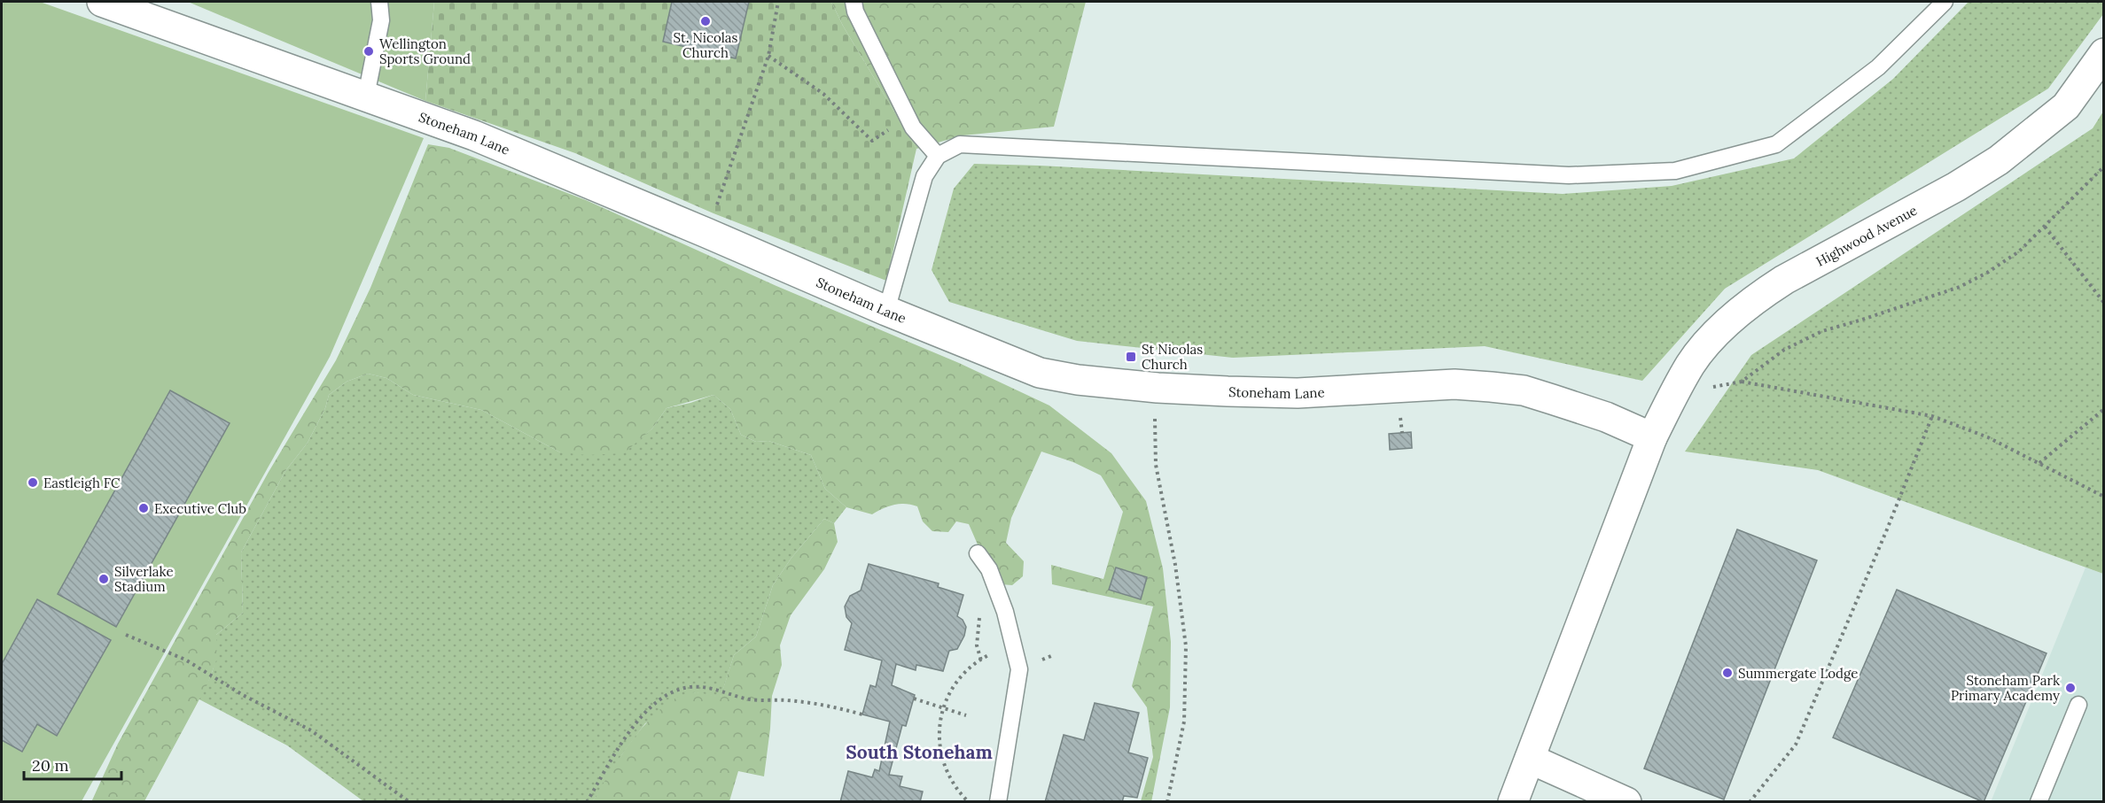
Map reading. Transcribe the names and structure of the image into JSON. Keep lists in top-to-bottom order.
{
  "streets": {
    "street": ["Stoneham Lane", "Highwood Avenue"]
  },
  "crossings": [
    ["Stoneham Lane", "Highwood Avenue"]
  ],
  "districts": ["South Stoneham"],
  "places": {
    "other": [
      "St. Nicolas Church",
      "Wellington Sports Ground",
      "Eastleigh FC",
      "Executive Club",
      "Silverlake Stadium",
      "Summergate Lodge",
      "Stoneham Park Primary Academy"
    ],
    "transit": ["St Nicolas Church"]
  },
  "scale_bar": "20 m"
}
